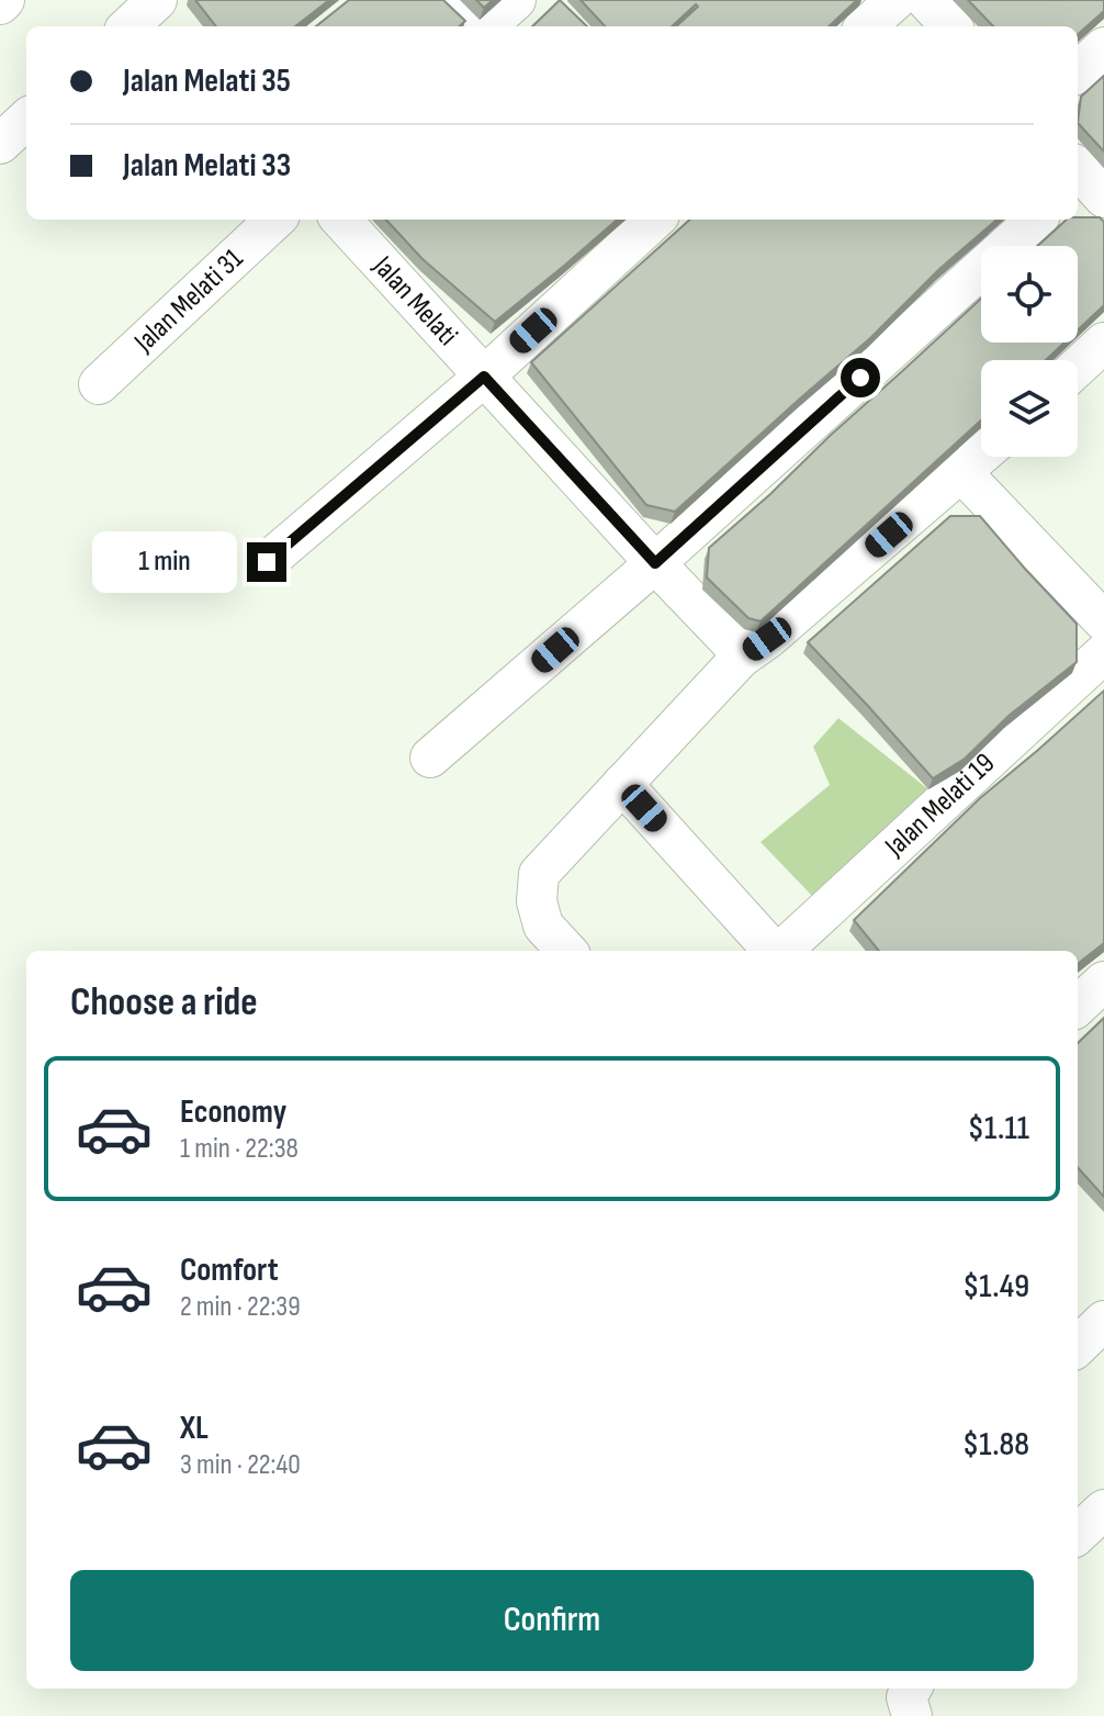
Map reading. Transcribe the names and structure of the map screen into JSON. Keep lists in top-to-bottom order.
{
  "streets": {
    "street": ["Jalan Melati 31", "Jalan Melati", "Jalan Melati 19"]
  },
  "page": {
    "banner": ["Jalan Melati 35", "Jalan Melati 33"],
    "bubble": "1 min",
    "heading": "Choose a ride",
    "list": [
      {
        "name": "Economy",
        "note": "1 min · 22:38",
        "value": "$1.11"
      },
      {
        "name": "Comfort",
        "note": "2 min · 22:39",
        "value": "$1.49"
      },
      {
        "name": "XL",
        "note": "3 min · 22:40",
        "value": "$1.88"
      }
    ],
    "buttons": "Confirm"
  }
}
